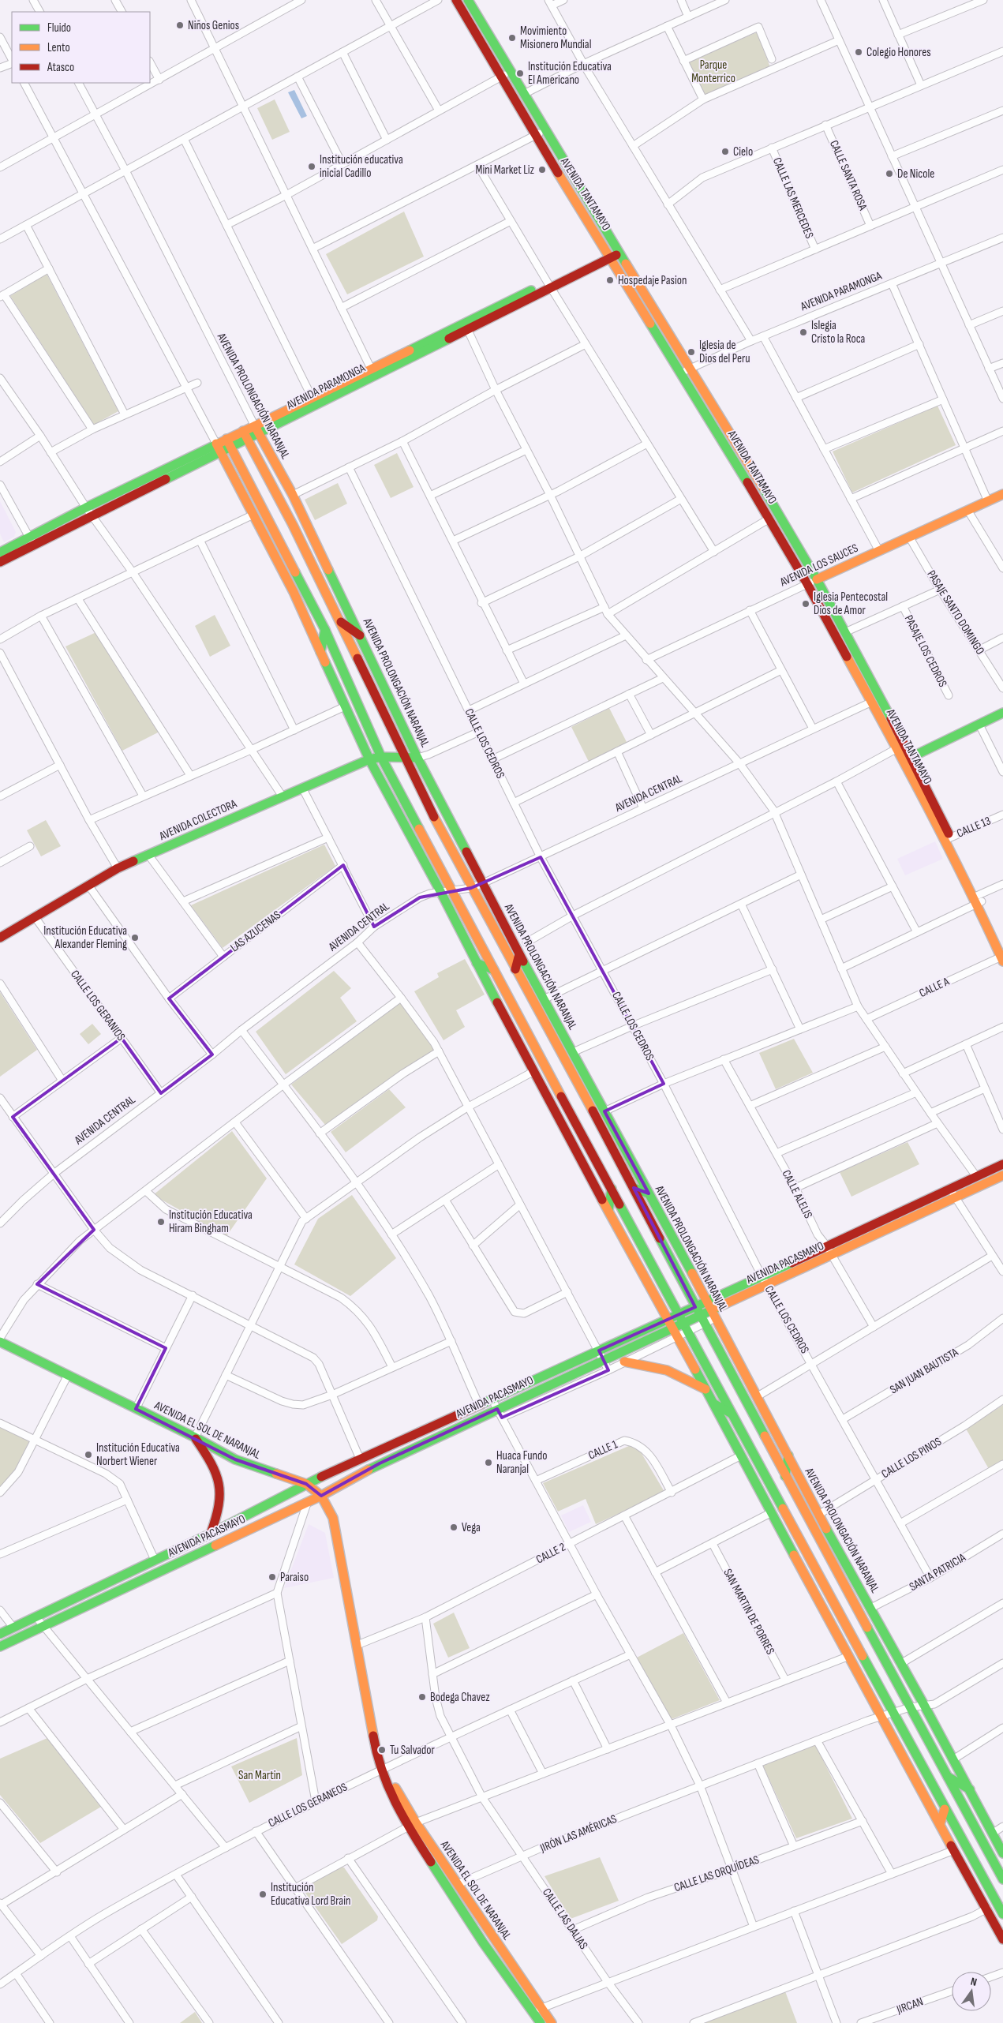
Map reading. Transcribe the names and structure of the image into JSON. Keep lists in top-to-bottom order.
{
  "streets": {
    "street": [
      "CALLE SANTA ROSA",
      "AVENIDA TANTAMAYO",
      "CALLE LAS MERCEDES",
      "AVENIDA PARAMONGA",
      "AVENIDA PROLONGACIÓN NARANJAL",
      "AVENIDA LOS SAUCES",
      "PASAJE SANTO DOMINGO",
      "PASAJE LOS CEDROS",
      "CALLE LOS CEDROS",
      "AVENIDA CENTRAL",
      "AVENIDA COLECTORA",
      "CALLE 13",
      "LAS AZUCENAS",
      "CALLE A",
      "CALLE LOS GERANIOS",
      "CALLE ALELIS",
      "AVENIDA PACASMAYO",
      "SAN JUAN BAUTISTA",
      "AVENIDA EL SOL DE NARANJAL",
      "CALLE 1",
      "CALLE LOS PINOS",
      "CALLE 2",
      "SANTA PATRICIA",
      "SAN MARTIN DE PORRES",
      "CALLE LOS GERANEOS",
      "JIRÓN LAS AMÉRICAS",
      "CALLE LAS ORQUÍDEAS",
      "CALLE LAS DALIAS",
      "JIRCAN"
    ]
  },
  "crossings": [
    ["AVENIDA TANTAMAYO", "AVENIDA PARAMONGA"],
    ["AVENIDA TANTAMAYO", "AVENIDA LOS SAUCES"],
    ["AVENIDA TANTAMAYO", "AVENIDA CENTRAL"],
    ["AVENIDA TANTAMAYO", "CALLE 13"],
    ["AVENIDA TANTAMAYO", "CALLE A"],
    ["AVENIDA PARAMONGA", "AVENIDA PROLONGACIÓN NARANJAL"],
    ["AVENIDA PROLONGACIÓN NARANJAL", "AVENIDA CENTRAL"],
    ["AVENIDA PROLONGACIÓN NARANJAL", "AVENIDA COLECTORA"],
    ["AVENIDA PROLONGACIÓN NARANJAL", "AVENIDA PACASMAYO"],
    ["AVENIDA PROLONGACIÓN NARANJAL", "CALLE LOS PINOS"],
    ["AVENIDA PROLONGACIÓN NARANJAL", "SANTA PATRICIA"],
    ["AVENIDA PROLONGACIÓN NARANJAL", "JIRÓN LAS AMÉRICAS"],
    ["AVENIDA LOS SAUCES", "PASAJE SANTO DOMINGO"],
    ["CALLE LOS CEDROS", "AVENIDA CENTRAL"],
    ["CALLE LOS CEDROS", "AVENIDA PACASMAYO"],
    ["CALLE LOS CEDROS", "SAN JUAN BAUTISTA"],
    ["CALLE LOS CEDROS", "CALLE LOS PINOS"],
    ["CALLE LOS CEDROS", "SANTA PATRICIA"],
    ["AVENIDA CENTRAL", "CALLE LOS GERANIOS"],
    ["AVENIDA COLECTORA", "CALLE LOS GERANIOS"],
    ["CALLE ALELIS", "AVENIDA PACASMAYO"],
    ["AVENIDA PACASMAYO", "AVENIDA EL SOL DE NARANJAL"],
    ["AVENIDA EL SOL DE NARANJAL", "CALLE 2"],
    ["AVENIDA EL SOL DE NARANJAL", "CALLE LOS GERANEOS"],
    ["AVENIDA EL SOL DE NARANJAL", "JIRÓN LAS AMÉRICAS"],
    ["CALLE 1", "CALLE 2"],
    ["CALLE 2", "CALLE LAS DALIAS"],
    ["CALLE LOS GERANEOS", "CALLE LAS DALIAS"],
    ["JIRÓN LAS AMÉRICAS", "CALLE LAS DALIAS"],
    ["CALLE LAS ORQUÍDEAS", "CALLE LAS DALIAS"]
  ],
  "parks": ["Parque Monterrico", "San Martin"],
  "places": [
    "Niños Genios",
    "Movimiento Misionero Mundial",
    "Colegio Honores",
    "Institución Educativa El Americano",
    "Cielo",
    "Institución educativa inicial Cadillo",
    "Mini Market Liz",
    "De Nicole",
    "Hospedaje Pasion",
    "Islegia Cristo la Roca",
    "Iglesia de Dios del Peru",
    "Iglesia Pentecostal Dios de Amor",
    "Institución Educativa Alexander Fleming",
    "Institución Educativa Hiram Bingham",
    "Institución Educativa Norbert Wiener",
    "Huaca Fundo Naranjal",
    "Vega",
    "Paraiso",
    "Bodega Chavez",
    "Tu Salvador",
    "Institución Educativa Lord Brain"
  ],
  "legend": ["Fluido", "Lento", "Atasco"],
  "north": "top"
}
